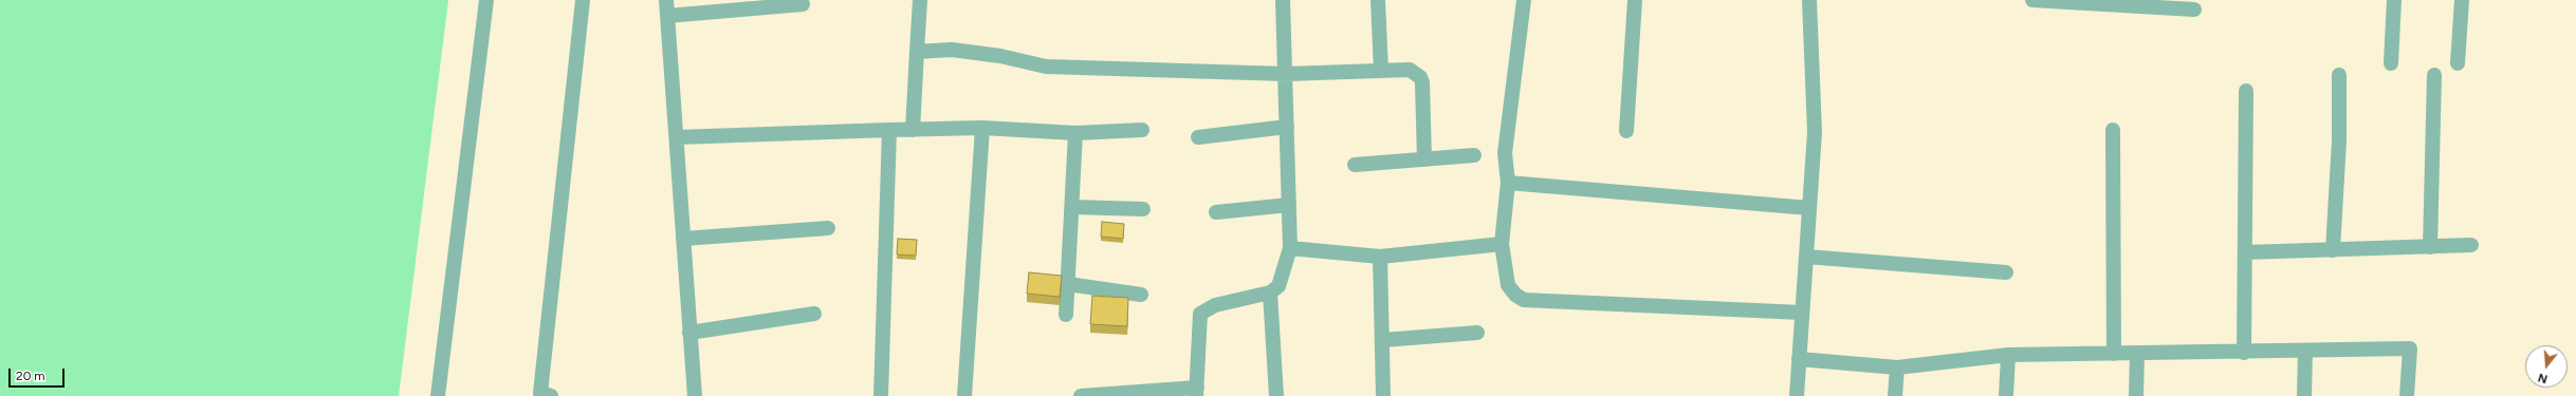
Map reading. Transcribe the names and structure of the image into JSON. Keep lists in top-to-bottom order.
{
  "scale_bar": "20 m",
  "north": "bottom"
}
